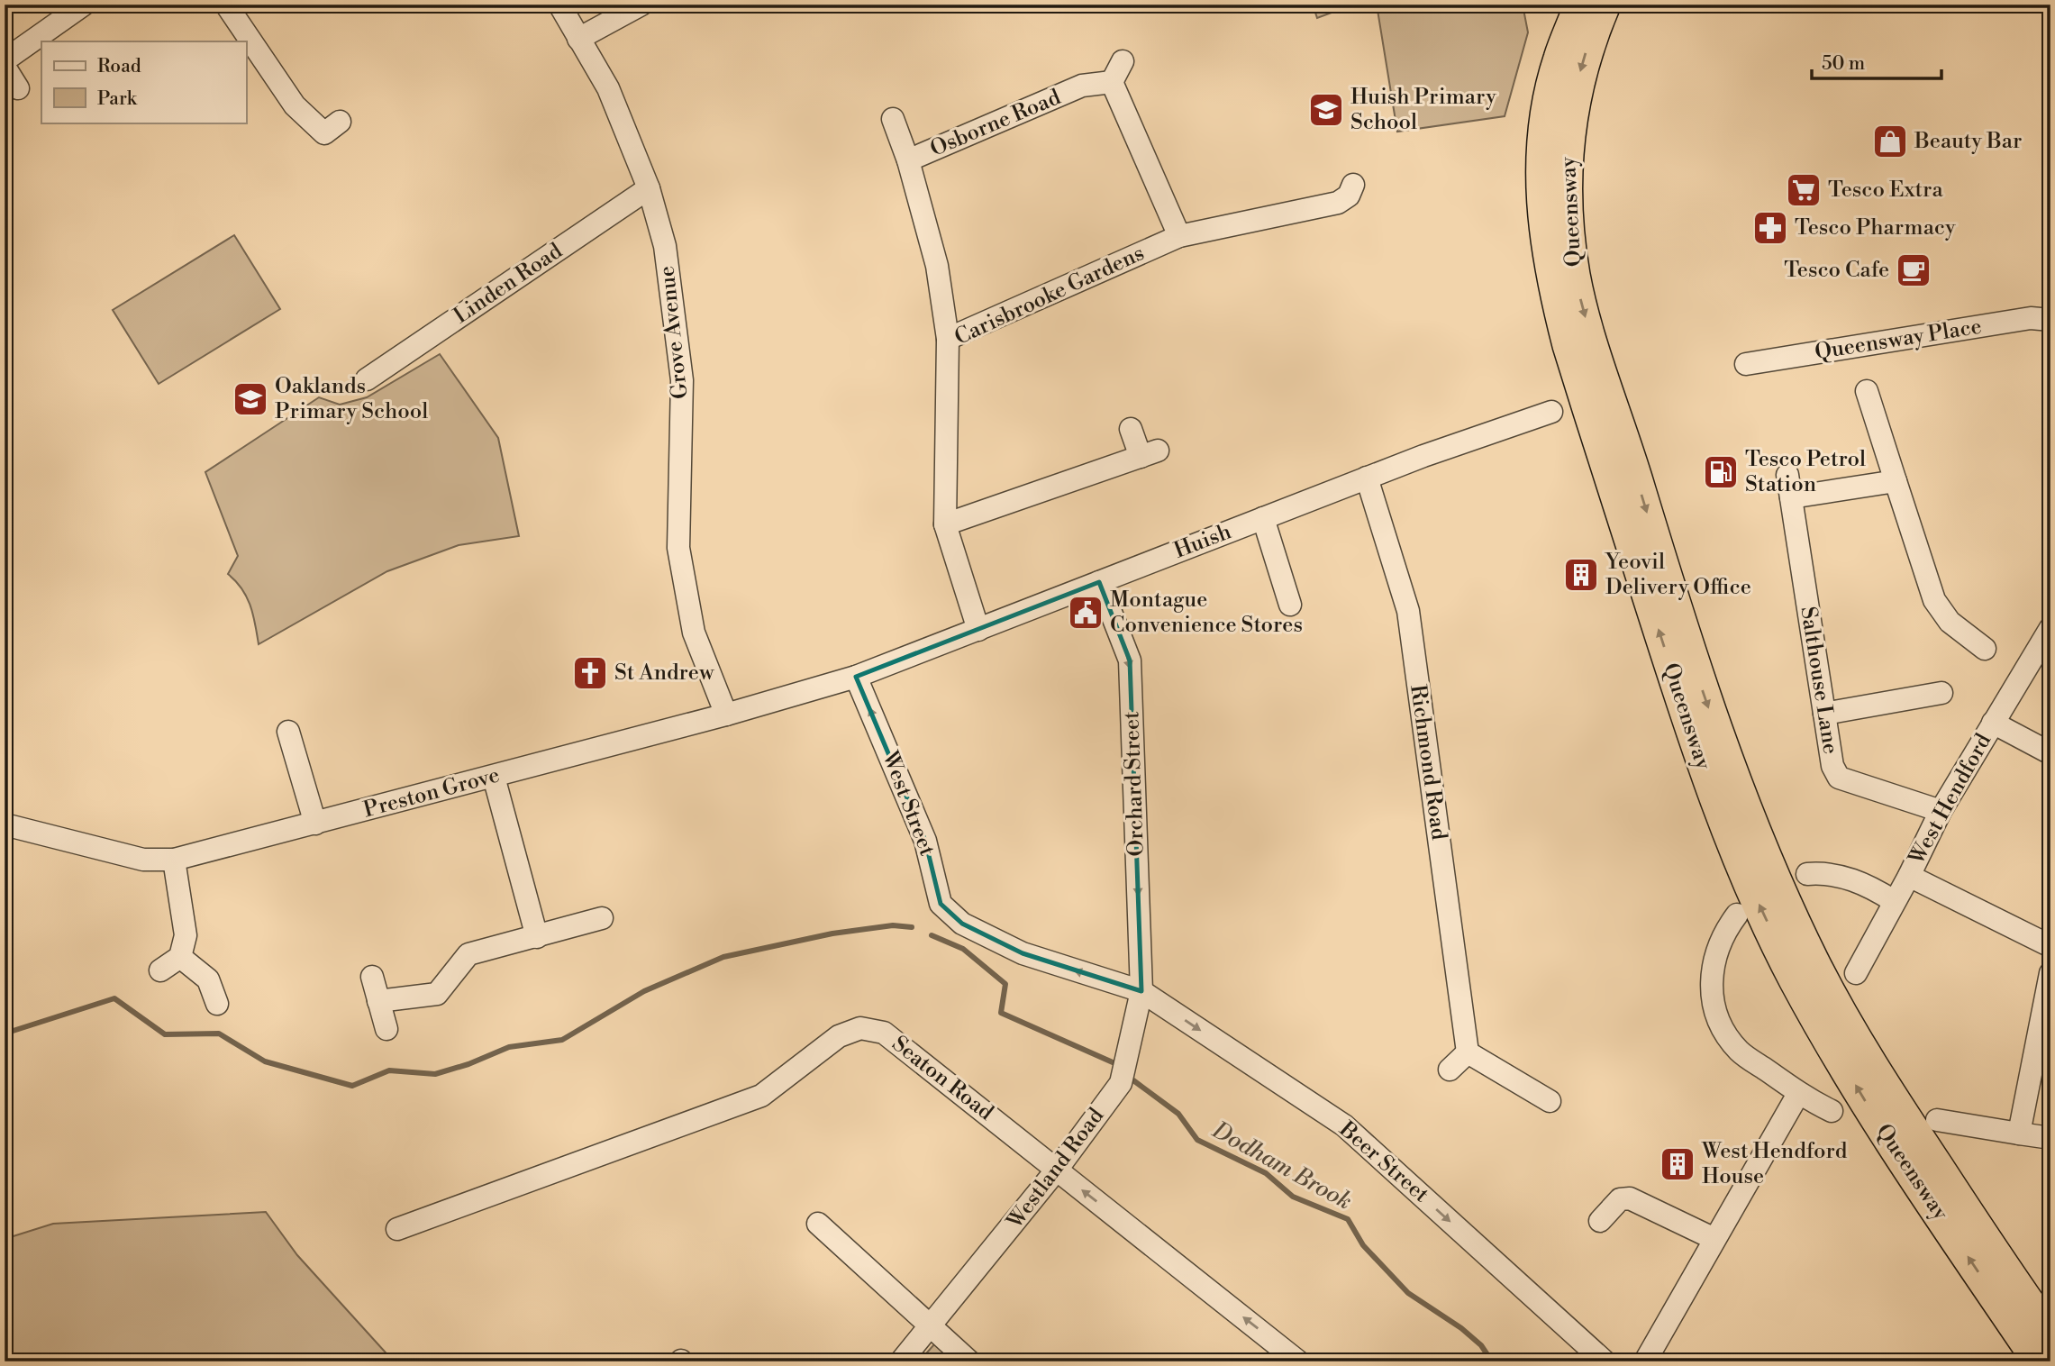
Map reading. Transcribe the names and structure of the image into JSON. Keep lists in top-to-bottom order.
{
  "streets": {
    "highway": ["Queensway"],
    "street": [
      "Osborne Road",
      "Linden Road",
      "Carisbrooke Gardens",
      "Grove Avenue",
      "Queensway Place",
      "Huish",
      "Salthouse Lane",
      "Richmond Road",
      "Orchard Street",
      "Preston Grove",
      "West Hendford",
      "West Street",
      "Seaton Road",
      "Beer Street",
      "Westland Road"
    ]
  },
  "crossings": [
    ["Osborne Road", "Carisbrooke Gardens"],
    ["Linden Road", "Grove Avenue"],
    ["Carisbrooke Gardens", "Huish"],
    ["Grove Avenue", "Preston Grove"],
    ["Huish", "Richmond Road"],
    ["Huish", "Orchard Street"],
    ["Huish", "Preston Grove"],
    ["Huish", "West Street"],
    ["Salthouse Lane", "West Hendford"],
    ["Orchard Street", "West Street"],
    ["Orchard Street", "Beer Street"],
    ["Orchard Street", "Westland Road"],
    ["Preston Grove", "West Street"],
    ["West Street", "Beer Street"],
    ["West Street", "Westland Road"],
    ["Seaton Road", "Westland Road"],
    ["Beer Street", "Westland Road"]
  ],
  "one_way": ["Orchard Street", "West Street", "Beer Street"],
  "water": ["Dodham Brook"],
  "places": {
    "school or university": ["Huish Primary School", "Oaklands Primary School"],
    "shop": ["Beauty Bar"],
    "supermarket": ["Tesco Extra"],
    "pharmacy": ["Tesco Pharmacy"],
    "cafe": ["Tesco Cafe"],
    "fuel station": ["Tesco Petrol Station"],
    "building": ["Yeovil Delivery Office", "West Hendford House"],
    "public building": ["Montague Convenience Stores"],
    "church": ["St Andrew"]
  },
  "legend": ["Road", "Park"],
  "scale_bar": "50 m"
}
